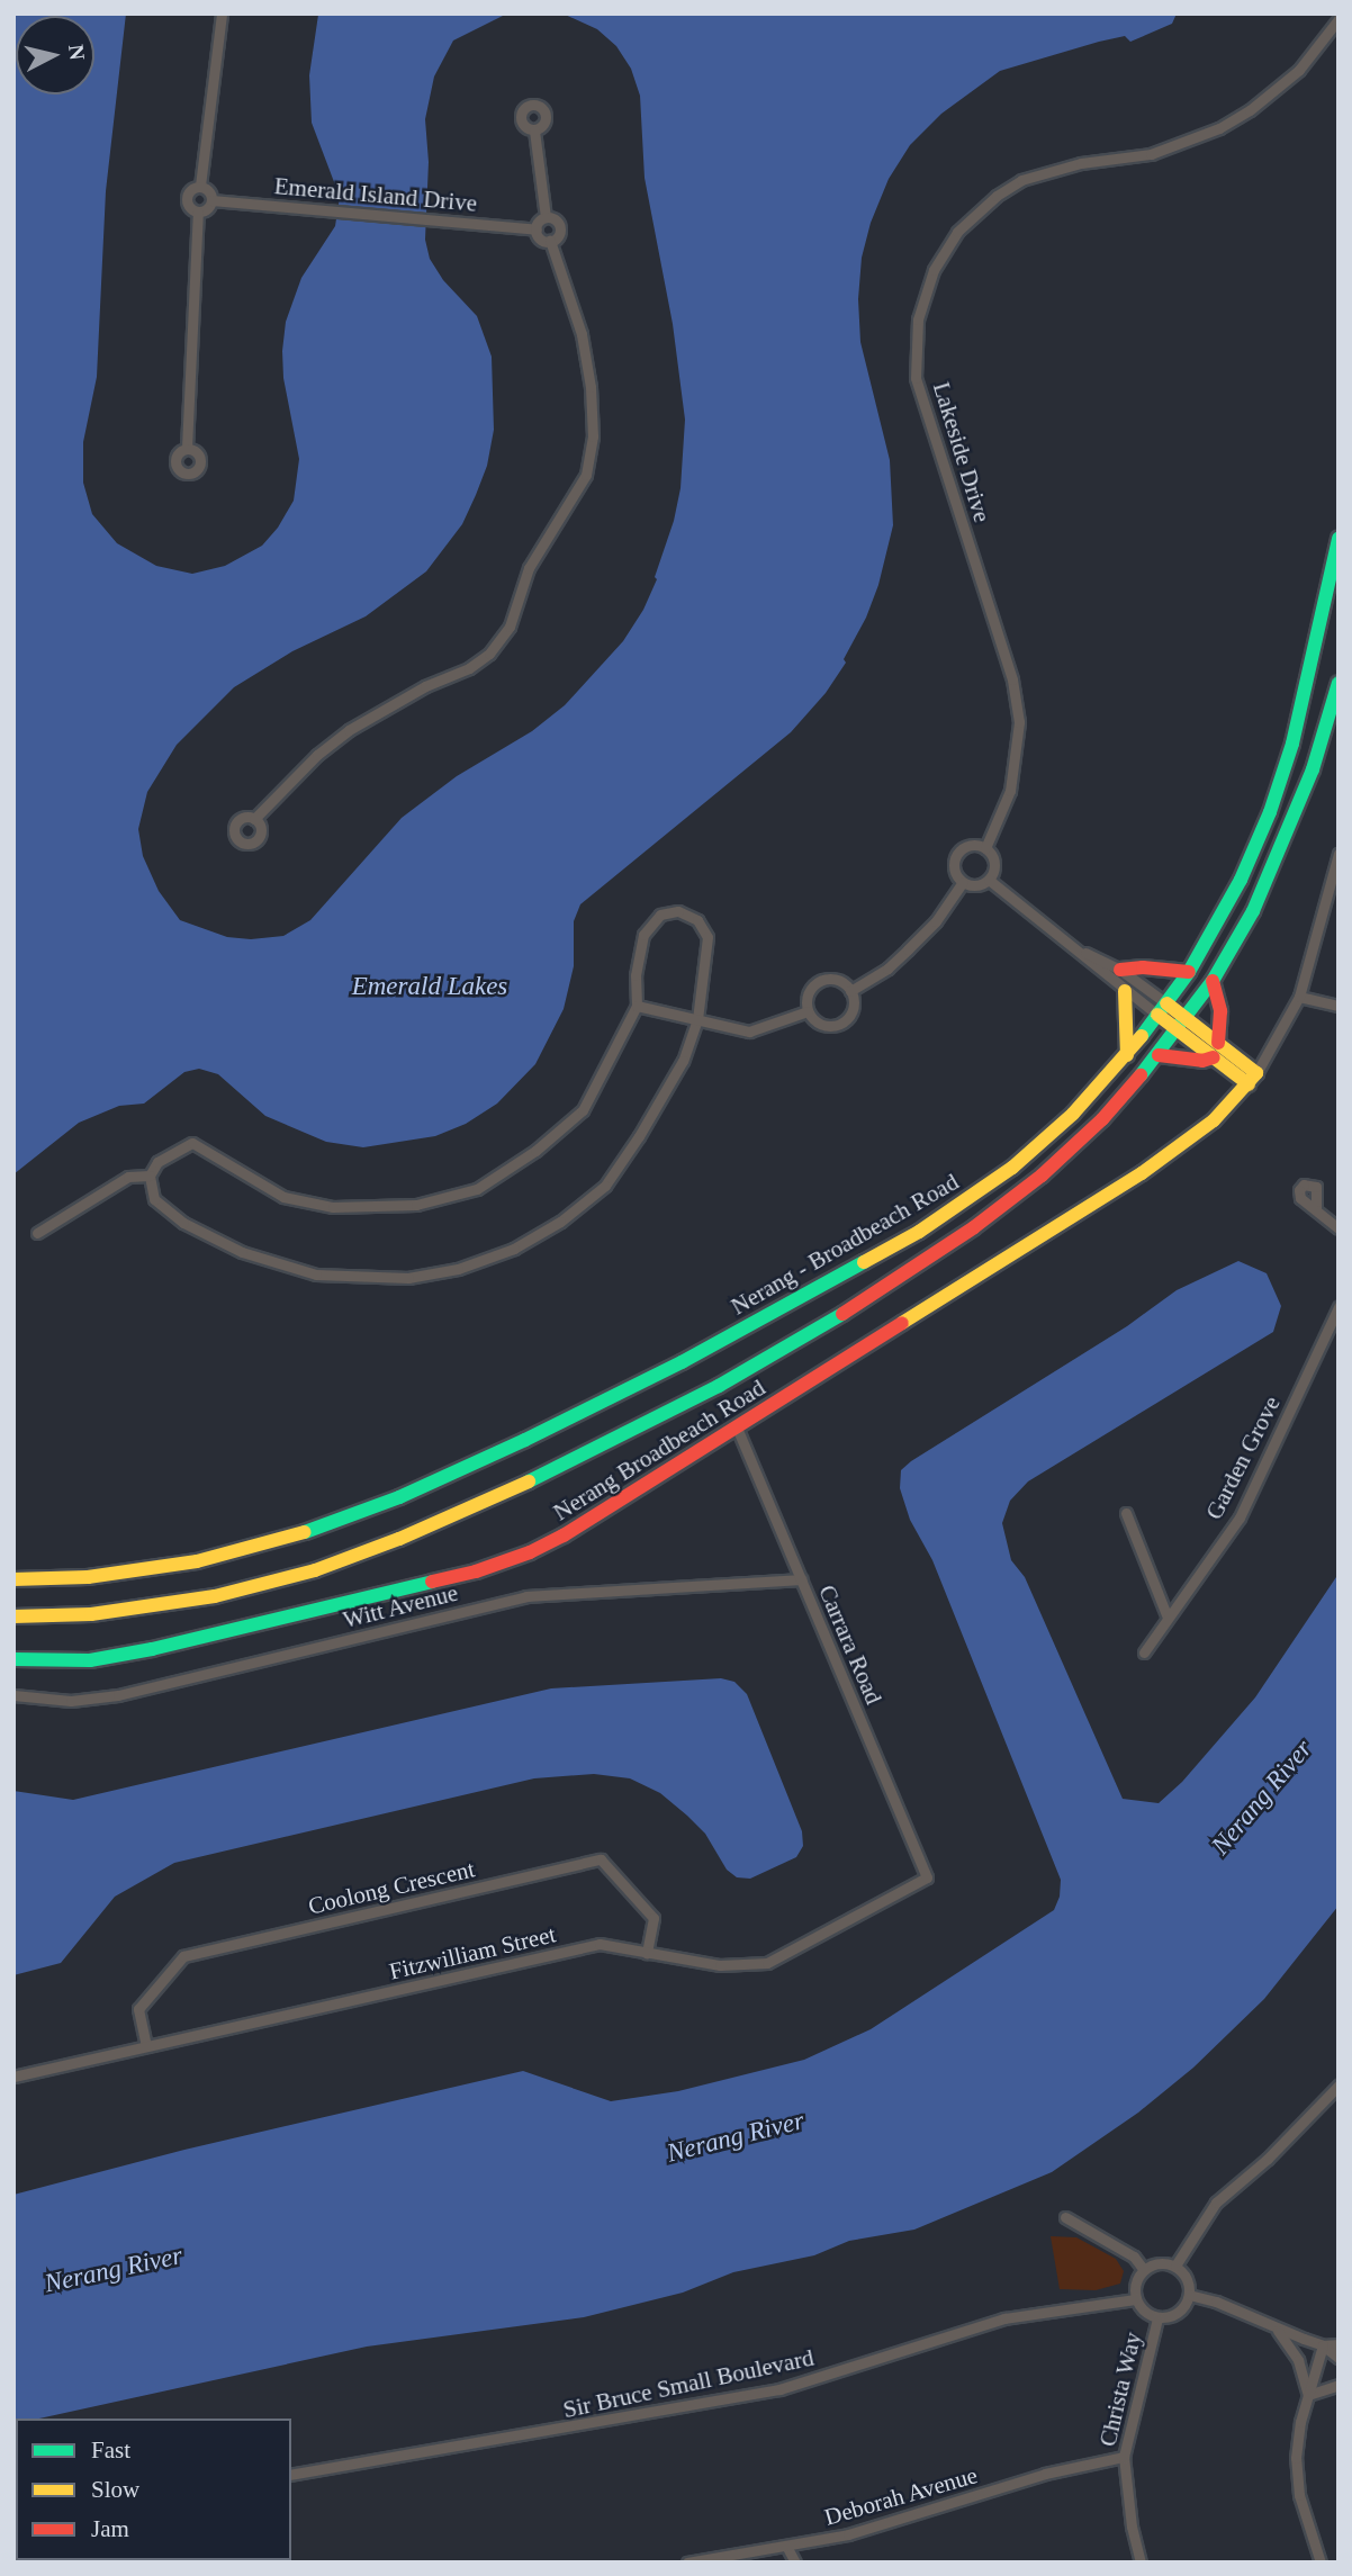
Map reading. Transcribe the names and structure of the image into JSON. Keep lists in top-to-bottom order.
{
  "streets": {
    "main road": ["Nerang - Broadbeach Road", "Nerang Broadbeach Road"],
    "street": [
      "Emerald Island Drive",
      "Lakeside Drive",
      "Garden Grove",
      "Witt Avenue",
      "Carrara Road",
      "Coolong Crescent",
      "Fitzwilliam Street",
      "Sir Bruce Small Boulevard",
      "Christa Way",
      "Deborah Avenue"
    ]
  },
  "crossings": [
    ["Nerang Broadbeach Road", "Carrara Road"],
    ["Witt Avenue", "Carrara Road"],
    ["Carrara Road", "Fitzwilliam Street"],
    ["Coolong Crescent", "Fitzwilliam Street"],
    ["Sir Bruce Small Boulevard", "Christa Way"],
    ["Christa Way", "Deborah Avenue"]
  ],
  "water": ["Emerald Lakes", "Nerang River"],
  "legend": ["Fast", "Slow", "Jam"],
  "north": "right"
}
